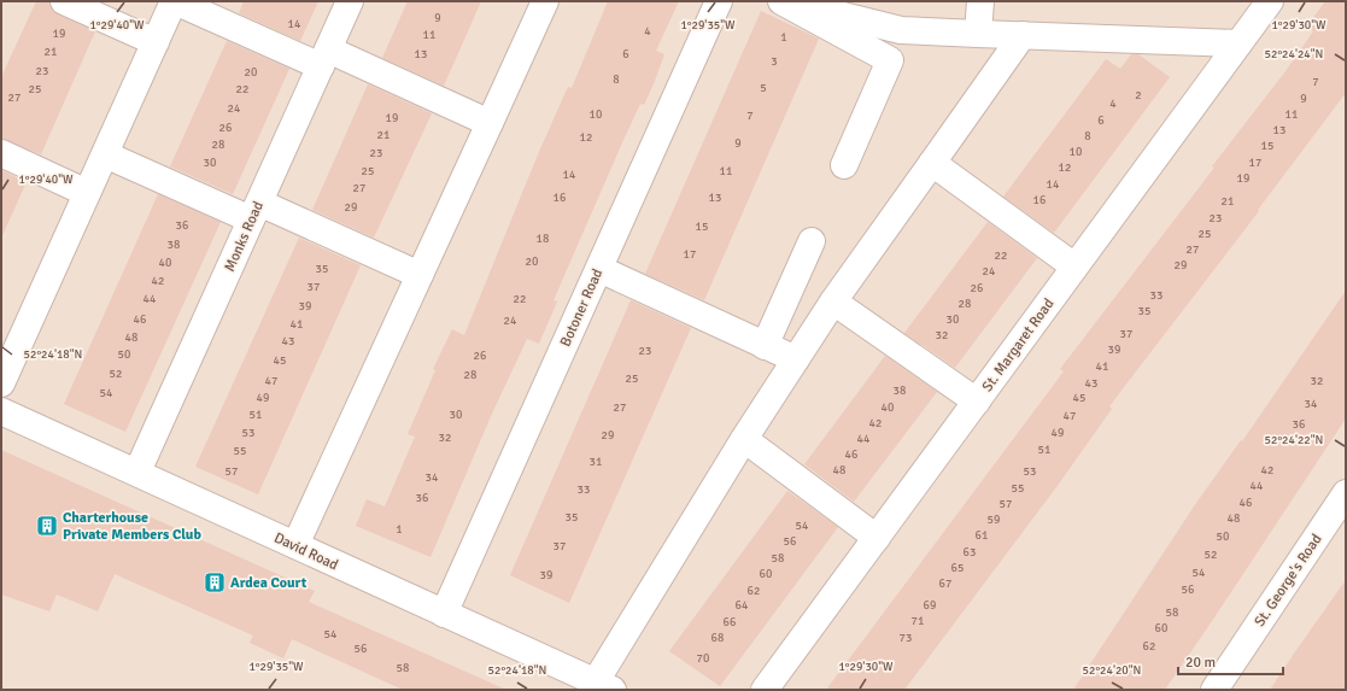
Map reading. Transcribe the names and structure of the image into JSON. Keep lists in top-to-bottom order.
{
  "streets": {
    "street": [
      "Monks Road",
      "Botoner Road",
      "St. Margaret Road",
      "David Road",
      "St. George's Road"
    ]
  },
  "crossings": [
    ["Monks Road", "David Road"],
    ["Botoner Road", "David Road"]
  ],
  "places": {
    "building": ["Charterhouse Private Members Club", "Ardea Court"]
  },
  "house_numbers": [
    "9",
    "14",
    "4",
    "19",
    "11",
    "1",
    "21",
    "13",
    "6",
    "3",
    "23",
    "20",
    "8",
    "7",
    "5",
    "25",
    "22",
    "2",
    "27",
    "9",
    "4",
    "24",
    "10",
    "11",
    "7",
    "19",
    "6",
    "26",
    "13",
    "21",
    "8",
    "12",
    "9",
    "28",
    "15",
    "10",
    "23",
    "30",
    "17",
    "12",
    "25",
    "11",
    "14",
    "19",
    "14",
    "27",
    "16",
    "13",
    "16",
    "21",
    "29",
    "23",
    "36",
    "15",
    "25",
    "18",
    "38",
    "27",
    "17",
    "22",
    "20",
    "40",
    "29",
    "35",
    "24",
    "42",
    "37",
    "26",
    "33",
    "44",
    "22",
    "28",
    "39",
    "35",
    "46",
    "30",
    "24",
    "41",
    "37",
    "32",
    "48",
    "43",
    "39",
    "23",
    "50",
    "26",
    "45",
    "41",
    "52",
    "28",
    "25",
    "47",
    "32",
    "43",
    "38",
    "54",
    "49",
    "45",
    "34",
    "27",
    "40",
    "51",
    "30",
    "47",
    "42",
    "36",
    "53",
    "49",
    "29",
    "32",
    "44",
    "51",
    "55",
    "46",
    "31",
    "48",
    "42",
    "57",
    "53",
    "34",
    "44",
    "55",
    "33",
    "36",
    "46",
    "57",
    "35",
    "48",
    "59",
    "54",
    "1",
    "61",
    "50",
    "56",
    "37",
    "63",
    "52",
    "58",
    "65",
    "54",
    "60",
    "39",
    "67",
    "56",
    "62",
    "64",
    "69",
    "58",
    "71",
    "66",
    "60",
    "54",
    "68",
    "73",
    "62",
    "56",
    "70",
    "58"
  ],
  "scale_bar": "20 m",
  "coordinates": [
    "1°29'40\"W",
    "1°29'35\"W",
    "1°29'30\"W",
    "52°24'24\"N",
    "52°24'18\"N",
    "52°24'22\"N",
    "52°24'20\"N"
  ]
}
